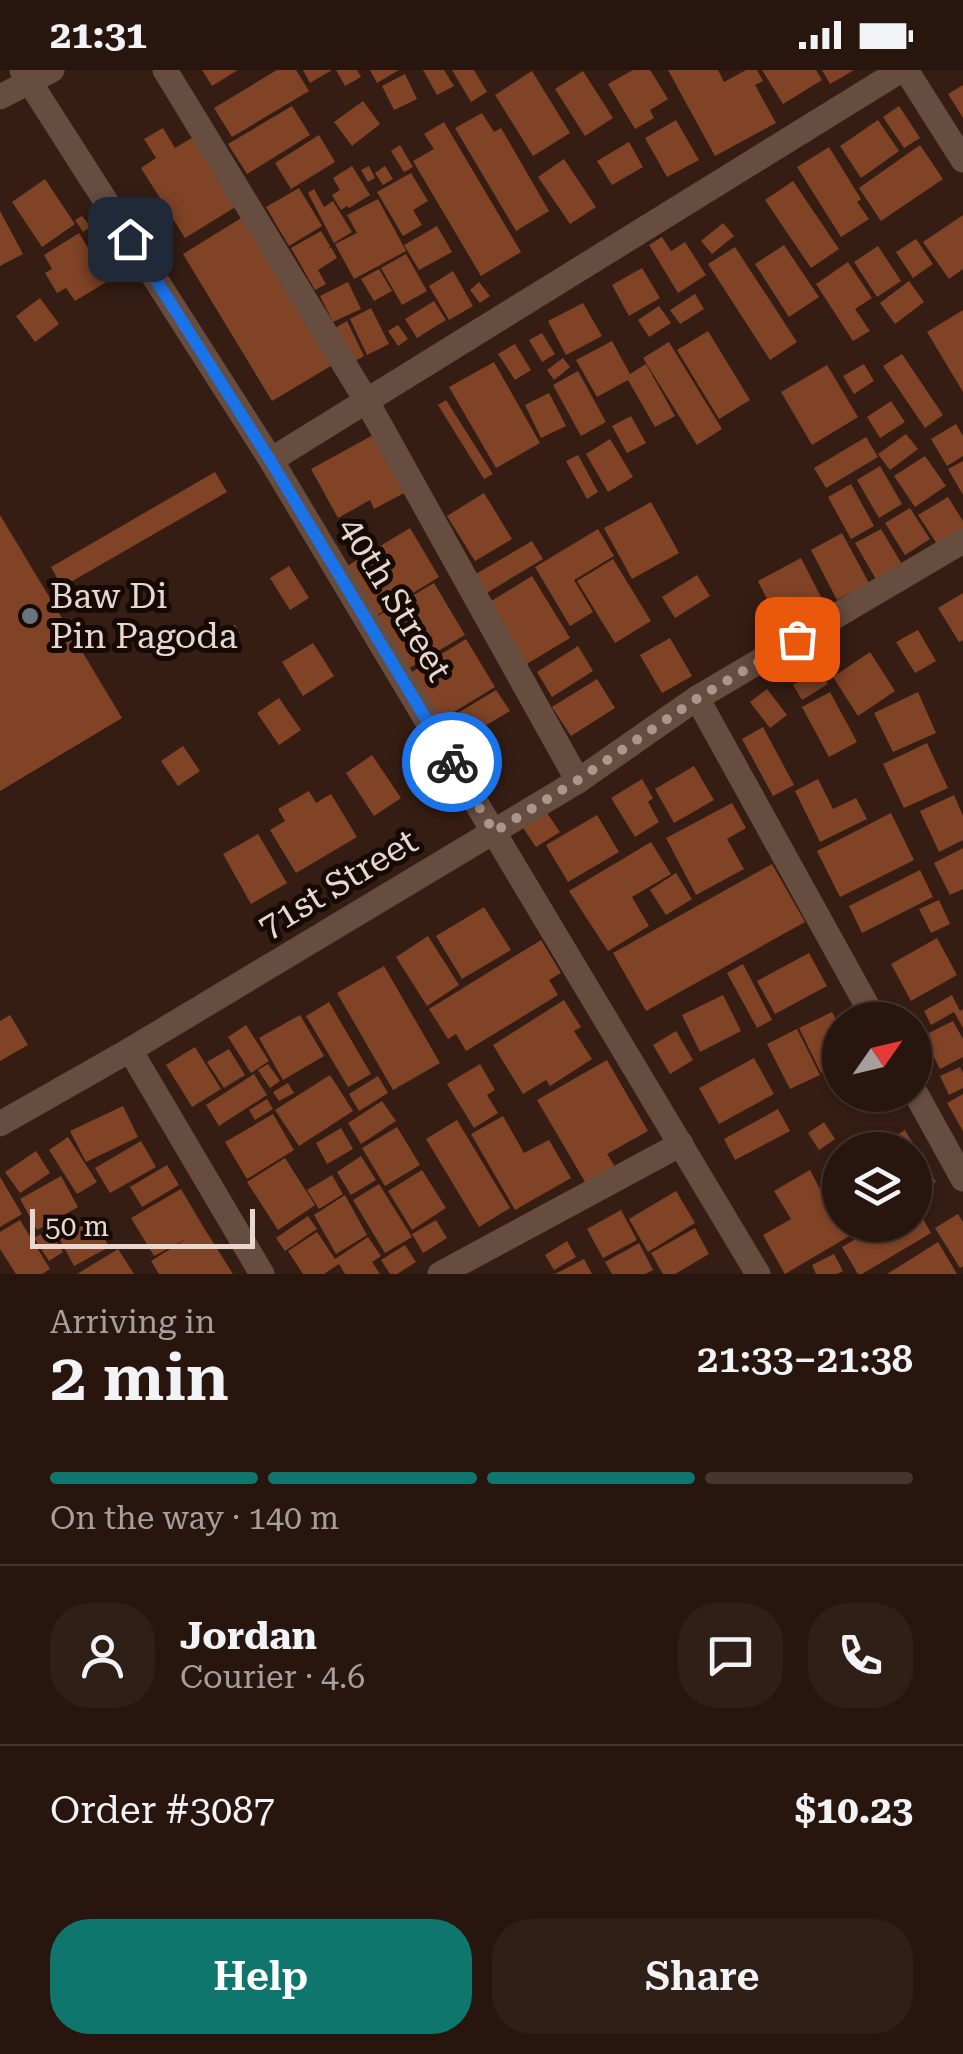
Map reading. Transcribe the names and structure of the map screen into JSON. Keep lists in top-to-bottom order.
{
  "streets": {
    "street": ["40th Street", "71st Street"]
  },
  "crossings": [
    ["40th Street", "71st Street"]
  ],
  "places": ["Baw Di Pin Pagoda"],
  "scale_bar": "50 m",
  "north": "top right",
  "page": {
    "status": "21:31",
    "scale": "50 m",
    "heading": ["2 min", "Arriving in", "21:33–21:38"],
    "panel": [
      "Jordan",
      "Courier · 4.6",
      "Order #3087",
      "$10.23"
    ],
    "bar": "On the way · 140 m",
    "buttons": ["Help", "Share"]
  }
}
